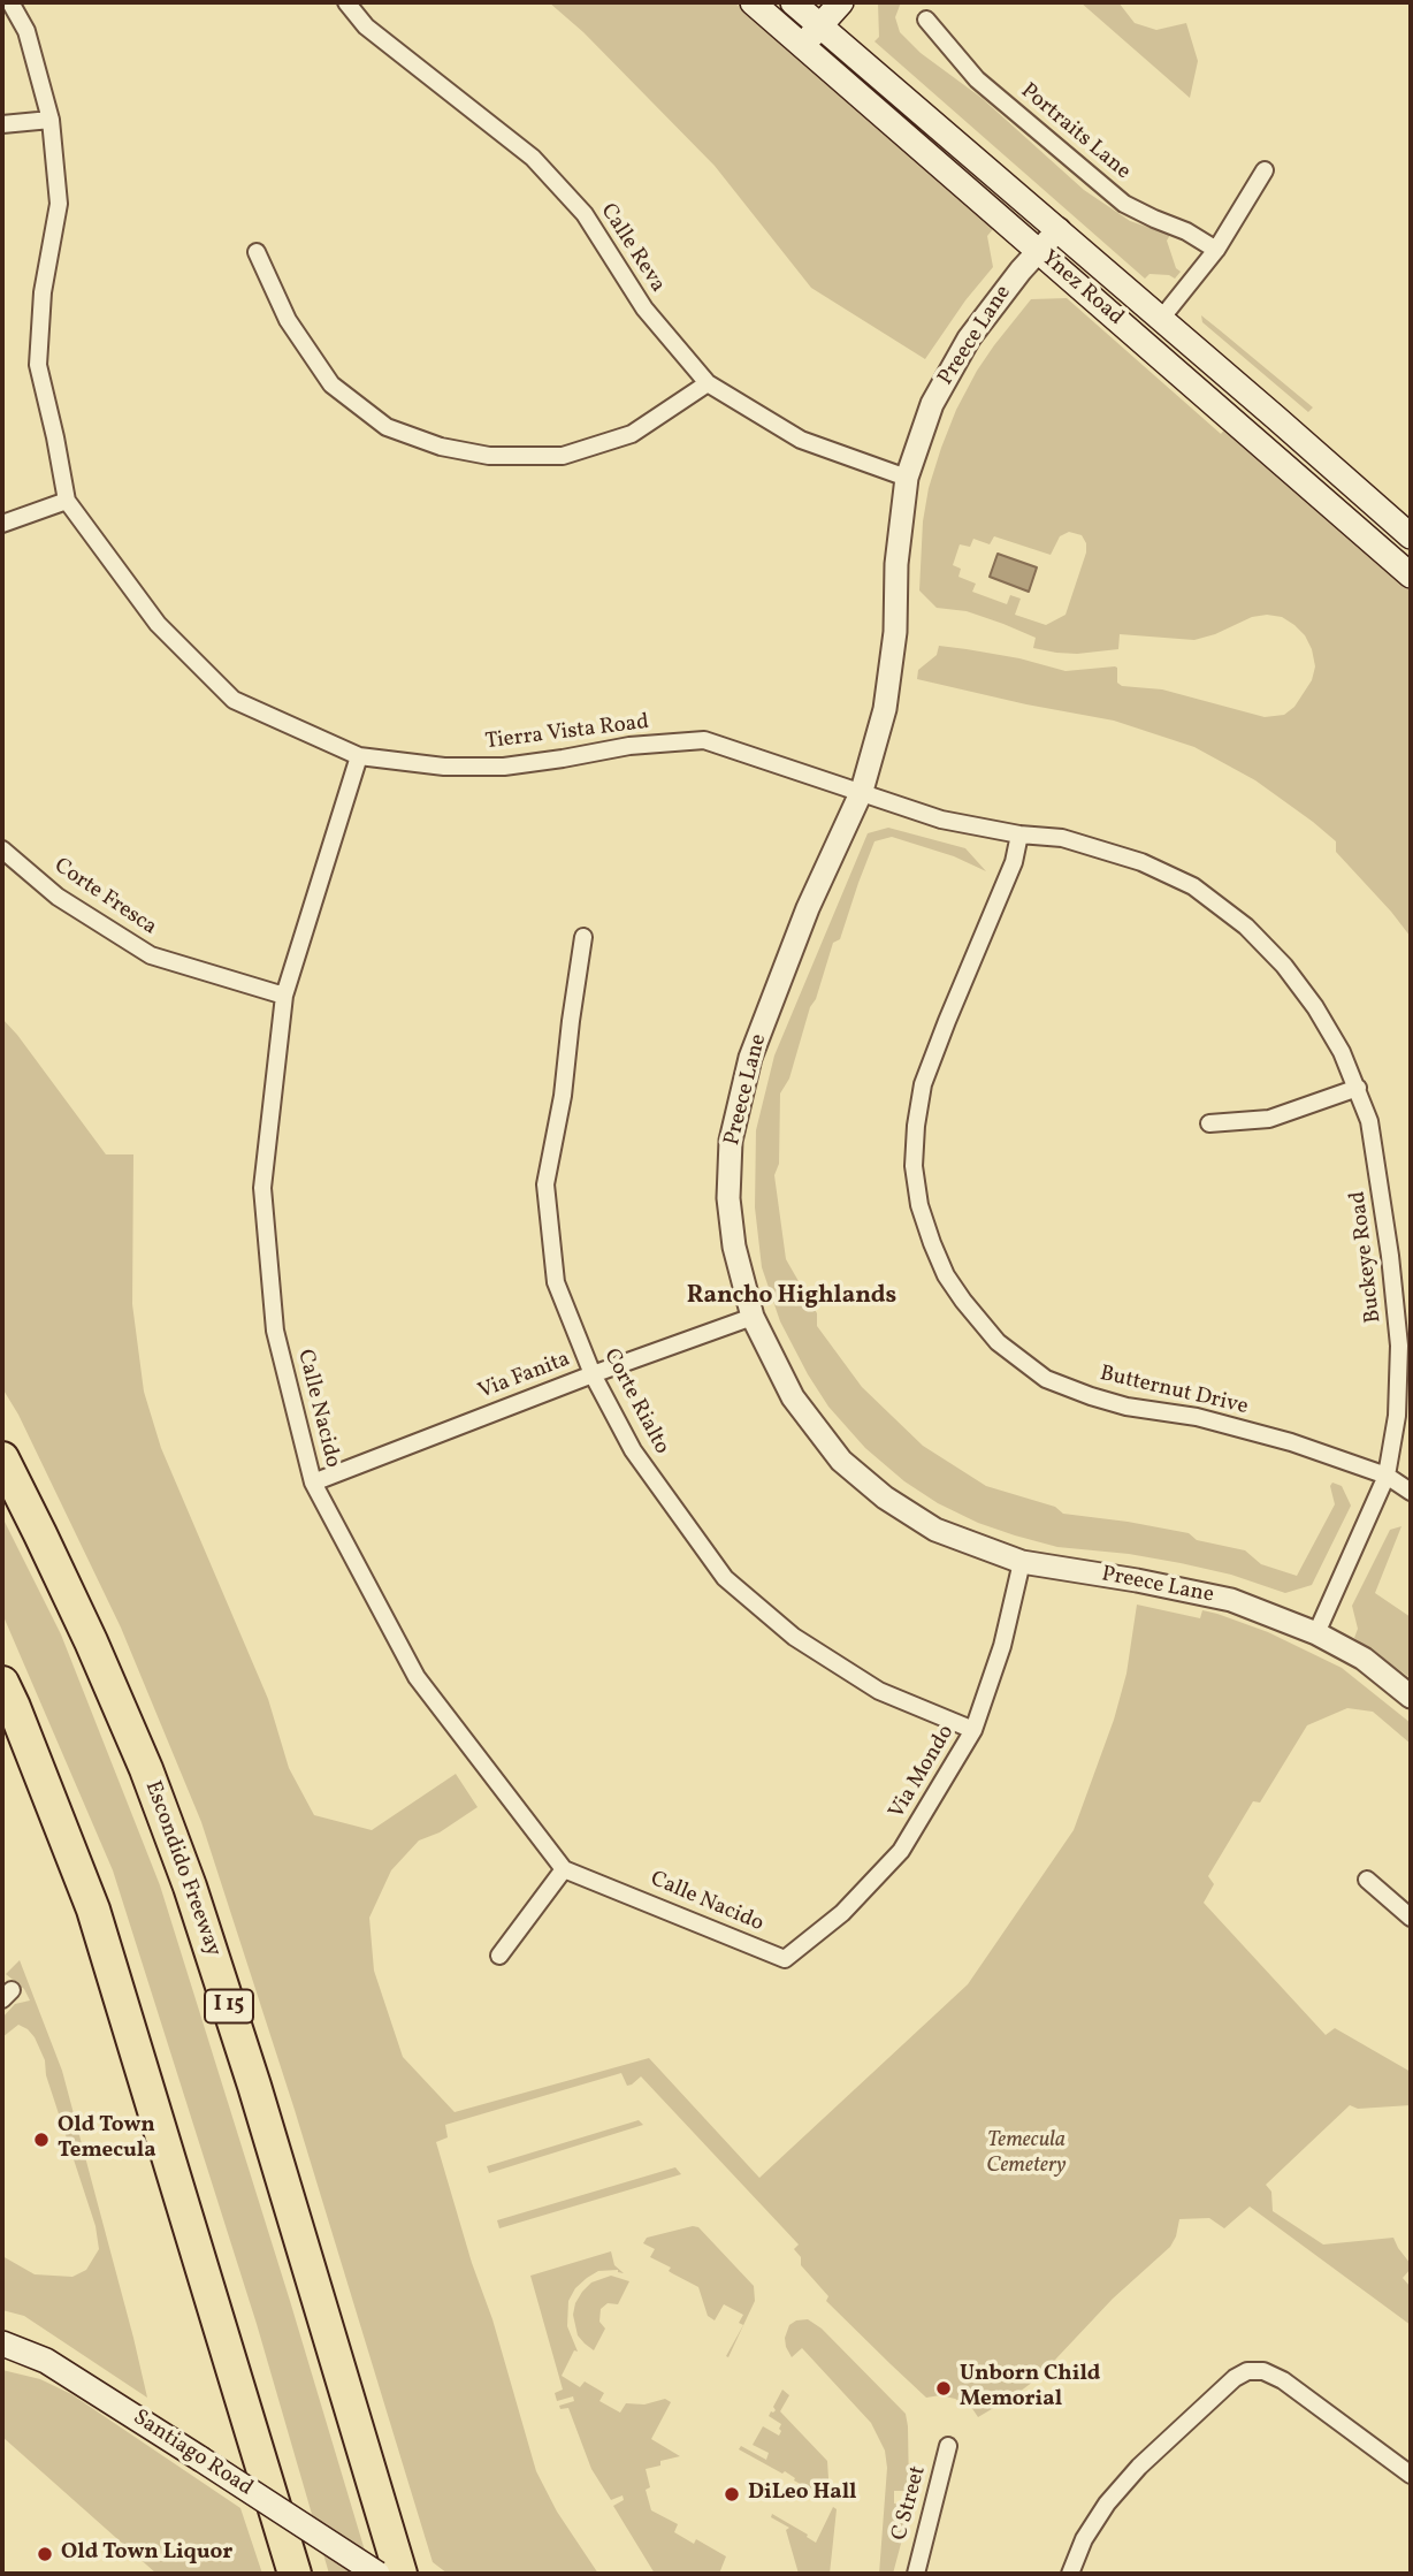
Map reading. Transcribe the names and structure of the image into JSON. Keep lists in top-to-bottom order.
{
  "streets": {
    "highway": ["Escondido Freeway", "I 15"],
    "main road": ["Ynez Road", "Santiago Road"],
    "street": [
      "Portraits Lane",
      "Calle Reva",
      "Preece Lane",
      "Tierra Vista Road",
      "Corte Fresca",
      "Buckeye Road",
      "Via Fanita",
      "Butternut Drive",
      "Corte Rialto",
      "Calle Nacido",
      "Via Mondo",
      "C Street"
    ]
  },
  "crossings": [
    ["Calle Reva", "Preece Lane"],
    ["Ynez Road", "Preece Lane"],
    ["Preece Lane", "Tierra Vista Road"],
    ["Preece Lane", "Buckeye Road"],
    ["Preece Lane", "Via Fanita"],
    ["Preece Lane", "Via Mondo"],
    ["Tierra Vista Road", "Buckeye Road"],
    ["Tierra Vista Road", "Calle Nacido"],
    ["Corte Fresca", "Calle Nacido"],
    ["Buckeye Road", "Butternut Drive"],
    ["Via Fanita", "Corte Rialto"],
    ["Via Fanita", "Calle Nacido"],
    ["Corte Rialto", "Via Mondo"],
    ["Calle Nacido", "Via Mondo"]
  ],
  "districts": ["Rancho Highlands"],
  "parks": ["Temecula Cemetery"],
  "places": [
    "Old Town Temecula",
    "Unborn Child Memorial",
    "DiLeo Hall",
    "Old Town Liquor"
  ]
}
